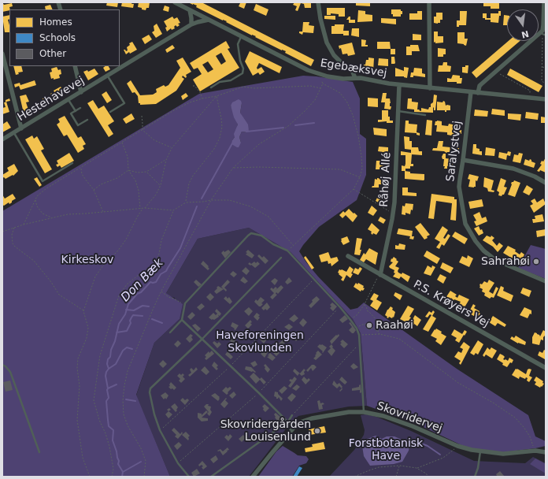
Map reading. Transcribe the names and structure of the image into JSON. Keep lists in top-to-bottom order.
{
  "streets": {
    "street": [
      "Egebæksvej",
      "Hestehavevej",
      "Saralystvej",
      "Råhøj Allé",
      "P.S. Krøyers Vej",
      "Skovridervej"
    ]
  },
  "crossings": [
    ["Egebæksvej", "Hestehavevej"],
    ["Egebæksvej", "Saralystvej"],
    ["Egebæksvej", "Råhøj Allé"],
    ["Råhøj Allé", "P.S. Krøyers Vej"]
  ],
  "water": ["Don Bæk"],
  "parks": ["Kirkeskov", "Haveforeningen Skovlunden", "Forstbotanisk Have"],
  "places": ["Sahrahøi", "Raahøi", "Skovridergården Louisenlund"],
  "legend": ["Homes", "Schools", "Other"],
  "north": "bottom"
}
